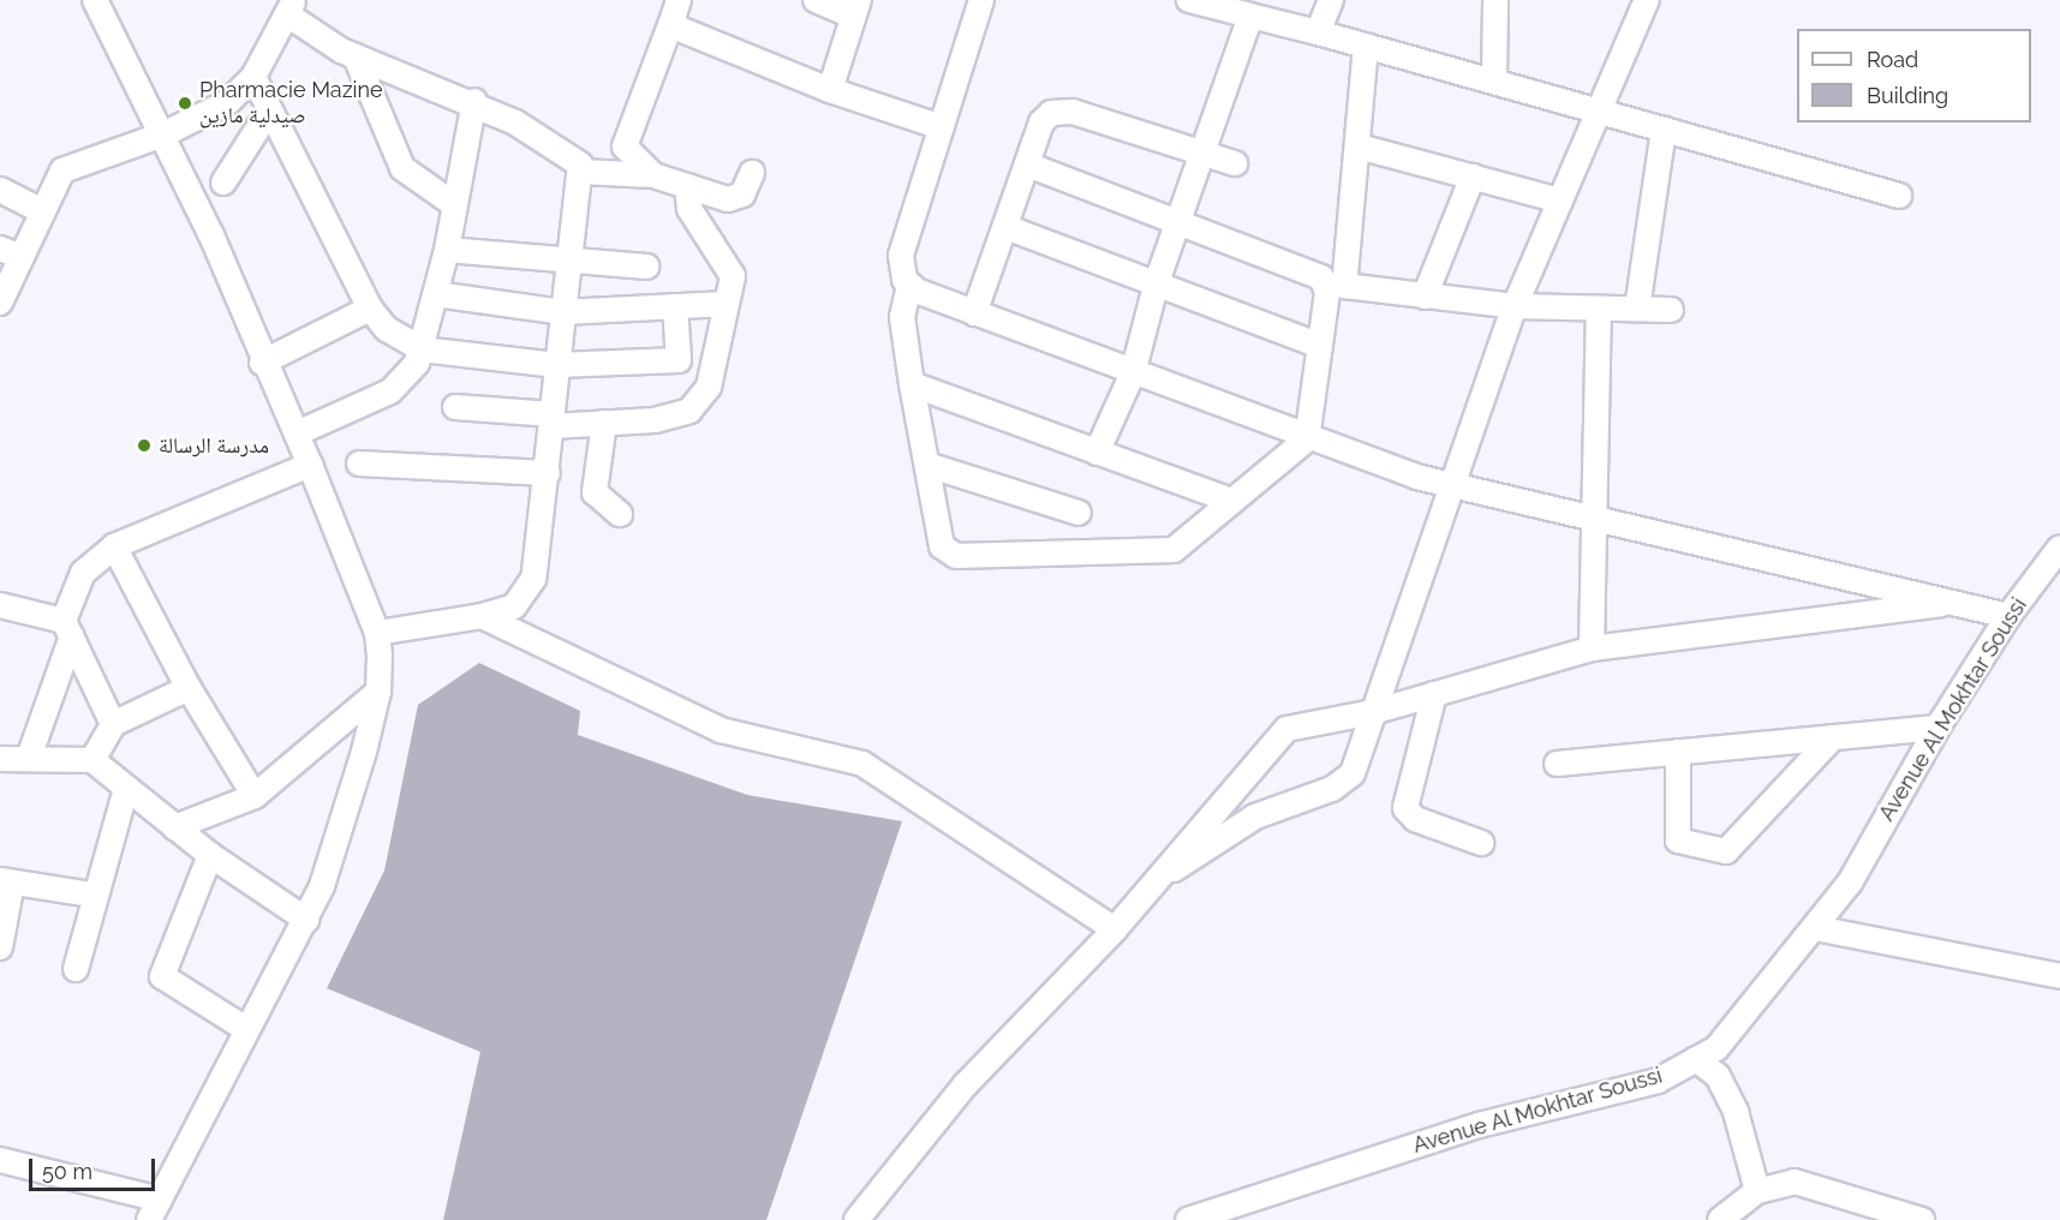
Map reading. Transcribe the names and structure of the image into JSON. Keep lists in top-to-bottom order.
{
  "streets": {
    "street": ["Avenue Al Mokhtar Soussi"]
  },
  "places": ["Pharmacie Mazine صيدلية مازين", "مدرسة الرسالة"],
  "legend": ["Road", "Building"],
  "scale_bar": "50 m"
}
